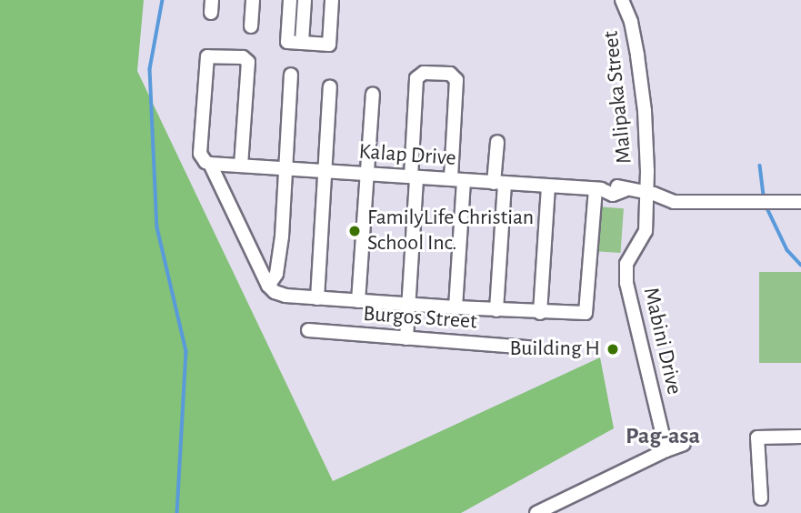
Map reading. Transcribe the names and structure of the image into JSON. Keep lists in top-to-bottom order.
{
  "streets": {
    "street": [
      "Malipaka Street",
      "Kalap Drive",
      "Burgos Street",
      "Mabini Drive"
    ]
  },
  "crossings": [
    ["Malipaka Street", "Kalap Drive"],
    ["Malipaka Street", "Mabini Drive"],
    ["Kalap Drive", "Mabini Drive"]
  ],
  "districts": ["Pag-asa"],
  "places": ["FamilyLife Christian School Inc.", "Building H"]
}
